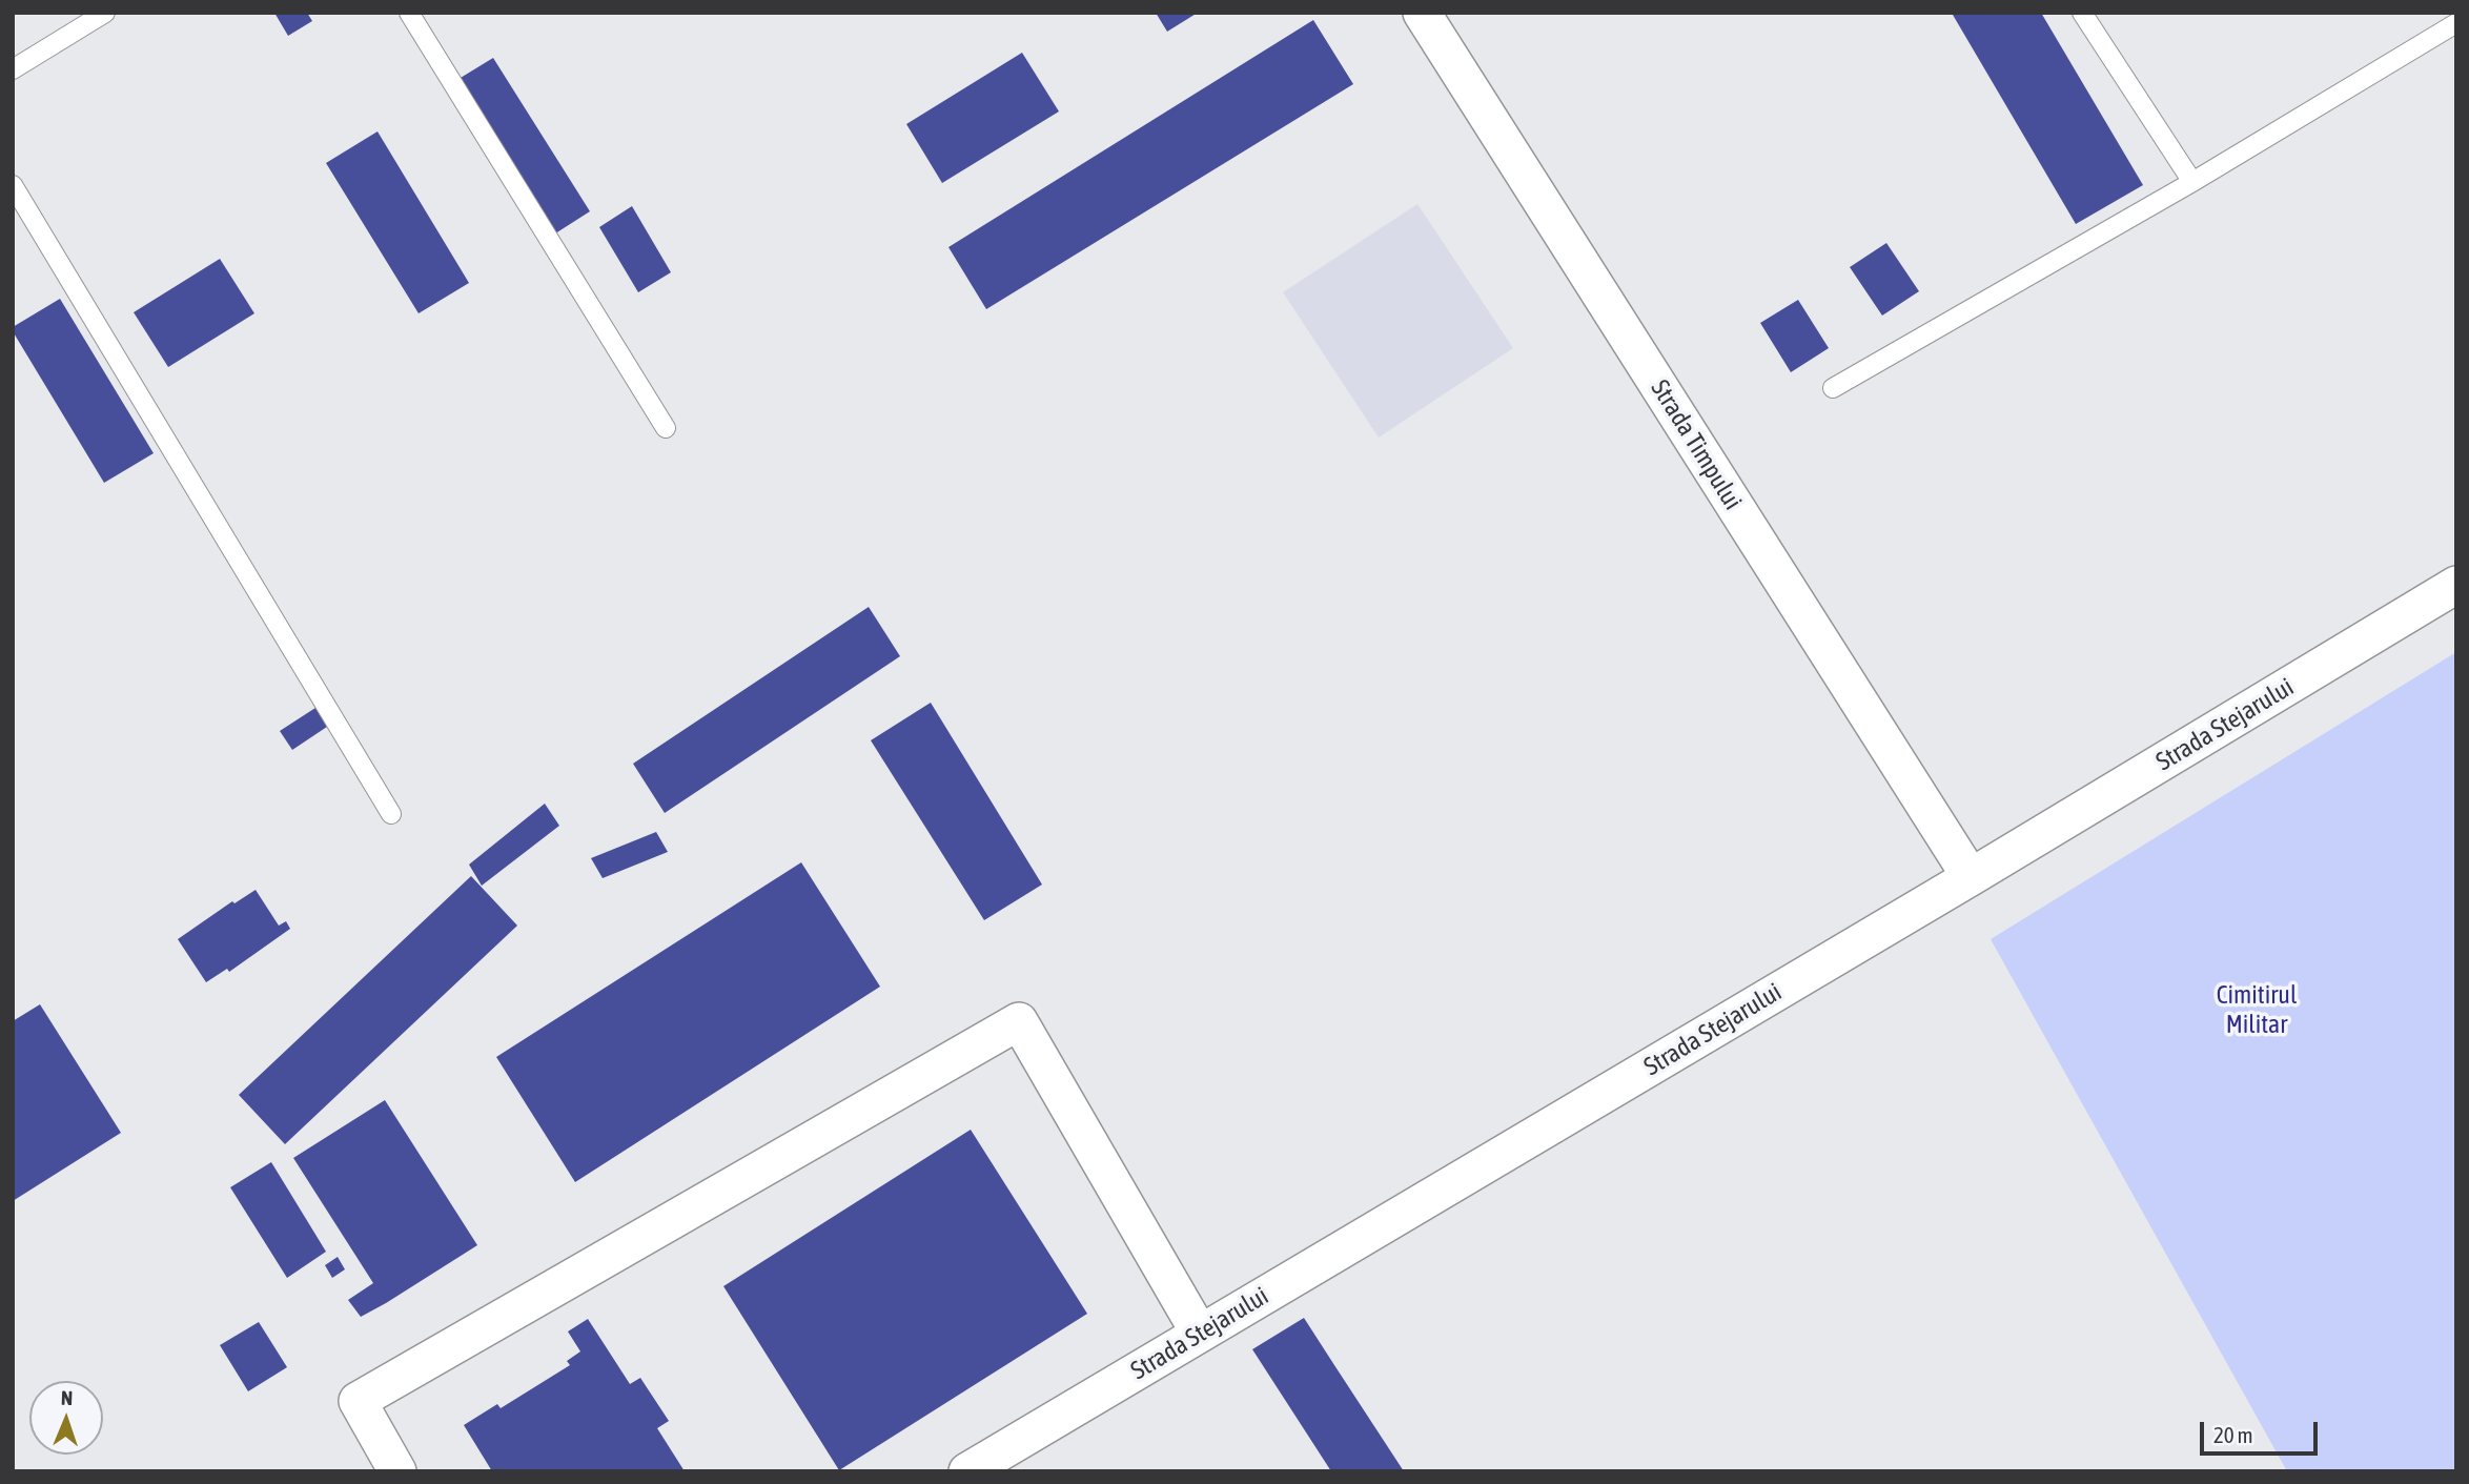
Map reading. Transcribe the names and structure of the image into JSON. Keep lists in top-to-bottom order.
{
  "streets": {
    "street": ["Strada Timpului", "Strada Stejarului"]
  },
  "crossings": [
    ["Strada Timpului", "Strada Stejarului"]
  ],
  "parks": ["Cimitirul Militar"],
  "scale_bar": "20 m",
  "north": "top"
}
